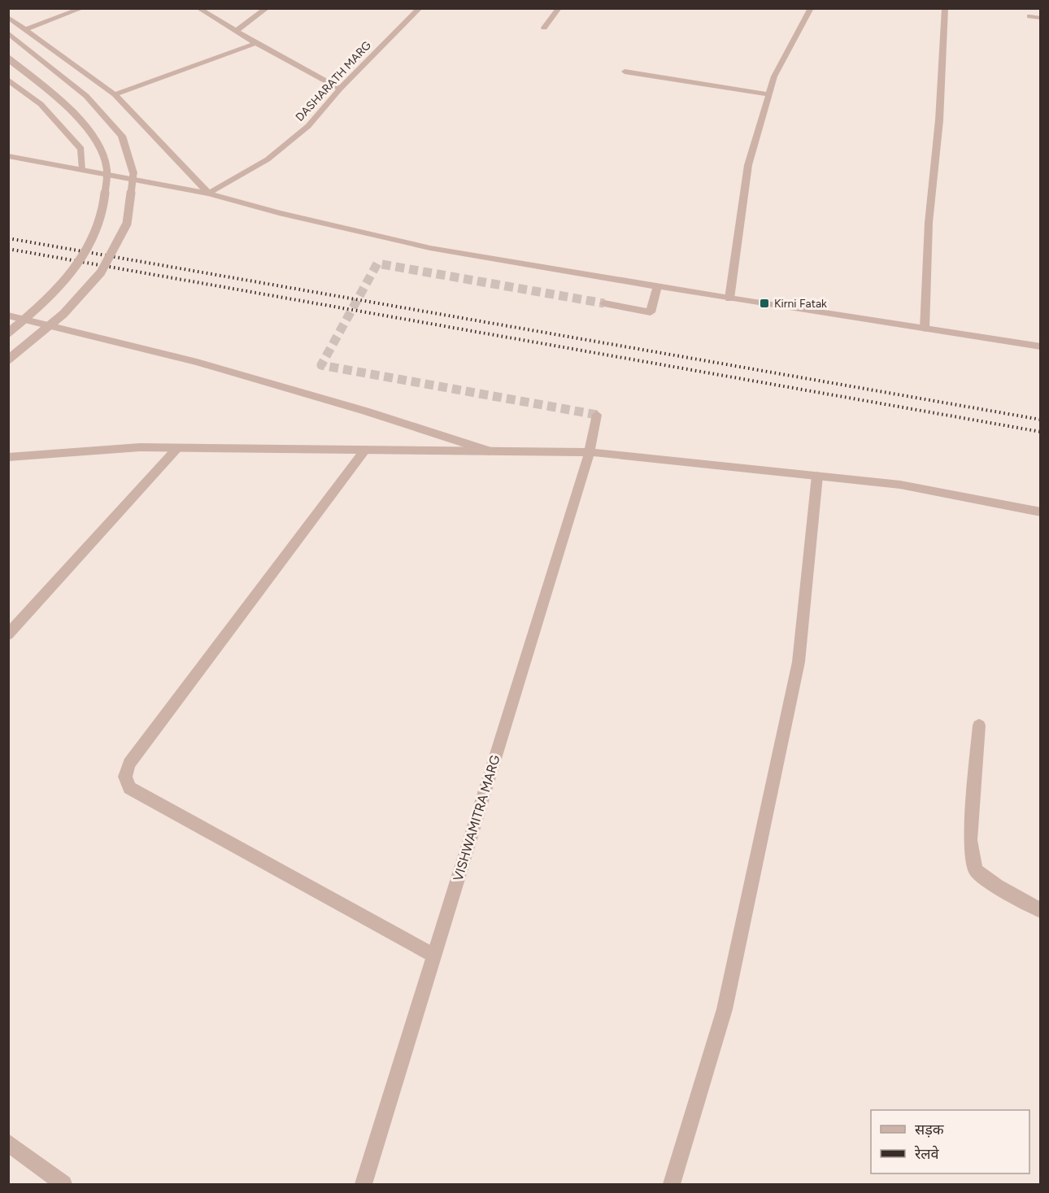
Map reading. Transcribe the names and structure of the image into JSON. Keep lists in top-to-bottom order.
{
  "streets": {
    "street": ["DASHARATH MARG", "VISHWAMITRA MARG"]
  },
  "places": {
    "transit": ["Kirni Fatak"]
  },
  "legend": ["सड़क", "रेलवे"]
}
